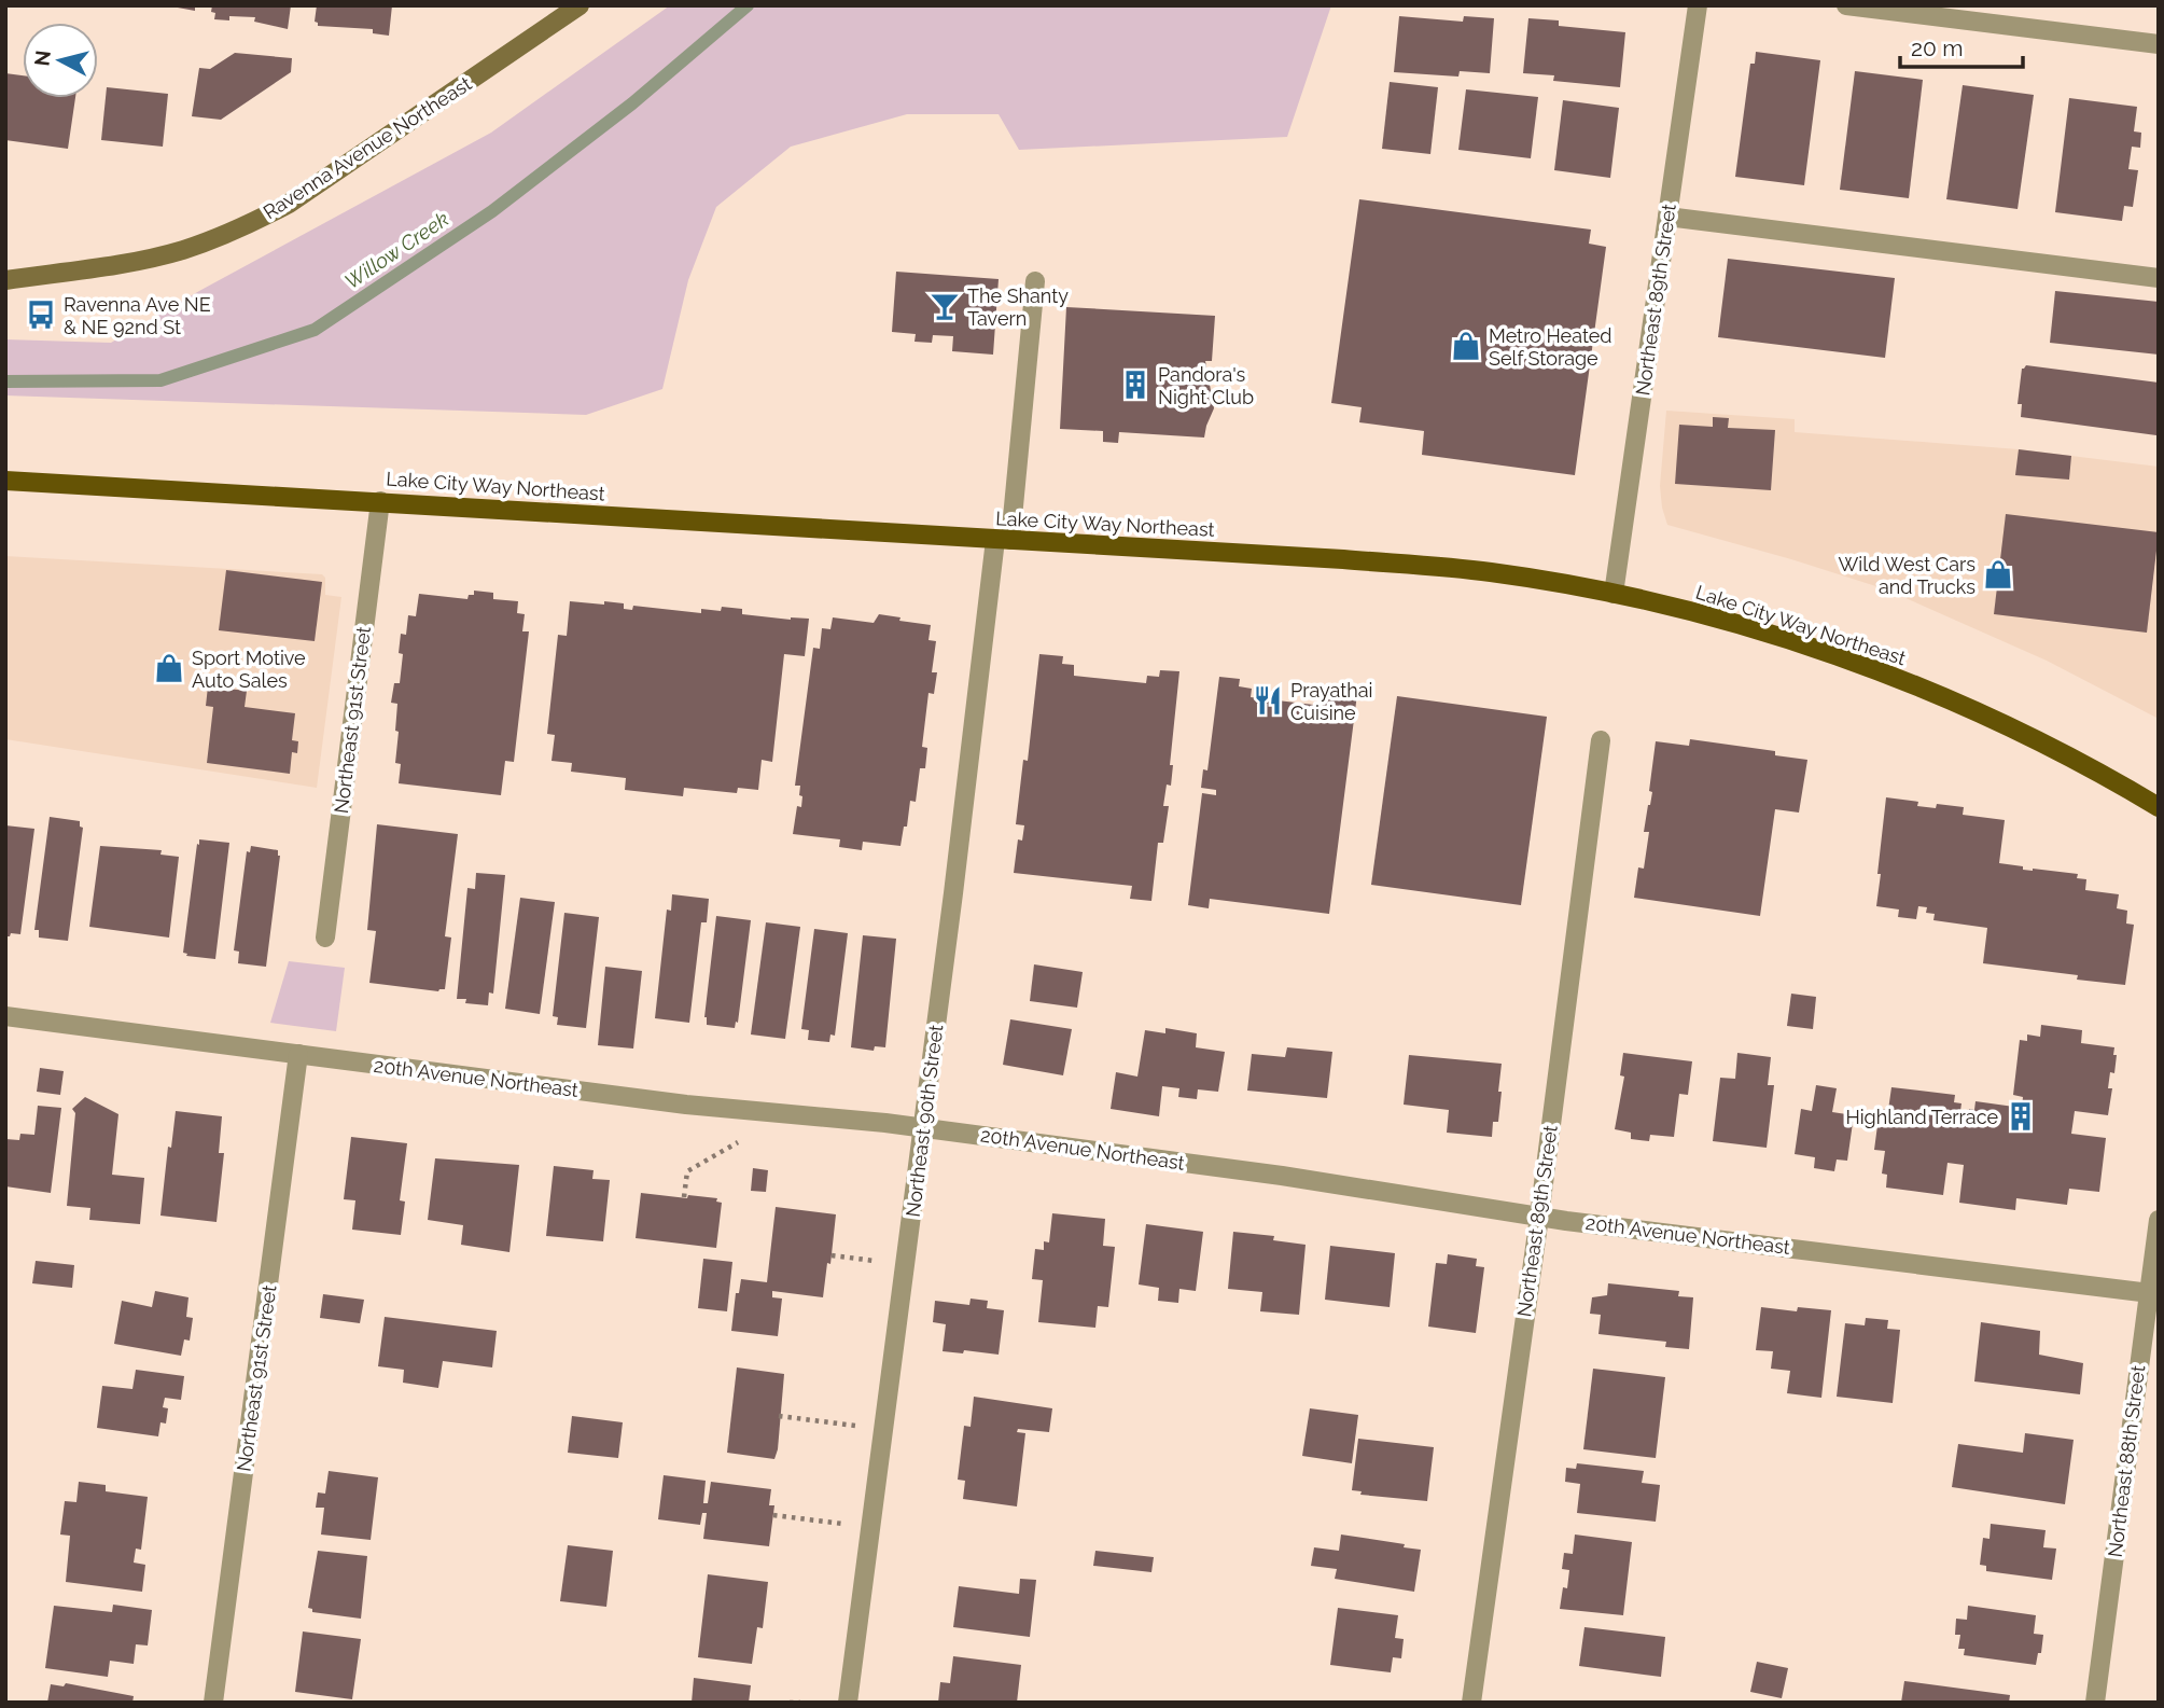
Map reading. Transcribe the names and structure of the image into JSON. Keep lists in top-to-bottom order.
{
  "streets": {
    "main road": ["Ravenna Avenue Northeast", "Lake City Way Northeast"],
    "street": [
      "Northeast 89th Street",
      "Northeast 91st Street",
      "20th Avenue Northeast",
      "Northeast 90th Street",
      "Northeast 88th Street"
    ]
  },
  "crossings": [
    ["Northeast 89th Street", "Lake City Way Northeast"],
    ["Northeast 89th Street", "20th Avenue Northeast"],
    ["Lake City Way Northeast", "Northeast 91st Street"],
    ["Lake City Way Northeast", "Northeast 90th Street"],
    ["Northeast 91st Street", "20th Avenue Northeast"],
    ["20th Avenue Northeast", "Northeast 90th Street"],
    ["20th Avenue Northeast", "Northeast 88th Street"]
  ],
  "water": ["Willow Creek"],
  "places": {
    "bar": ["The Shanty Tavern"],
    "bus stop": ["Ravenna Ave NE & NE 92nd St"],
    "shop": ["Metro Heated Self Storage", "Wild West Cars and Trucks", "Sport Motive Auto Sales"],
    "building": ["Pandora's Night Club", "Highland Terrace"],
    "restaurant": ["Prayathai Cuisine"]
  },
  "scale_bar": "20 m",
  "north": "left"
}
